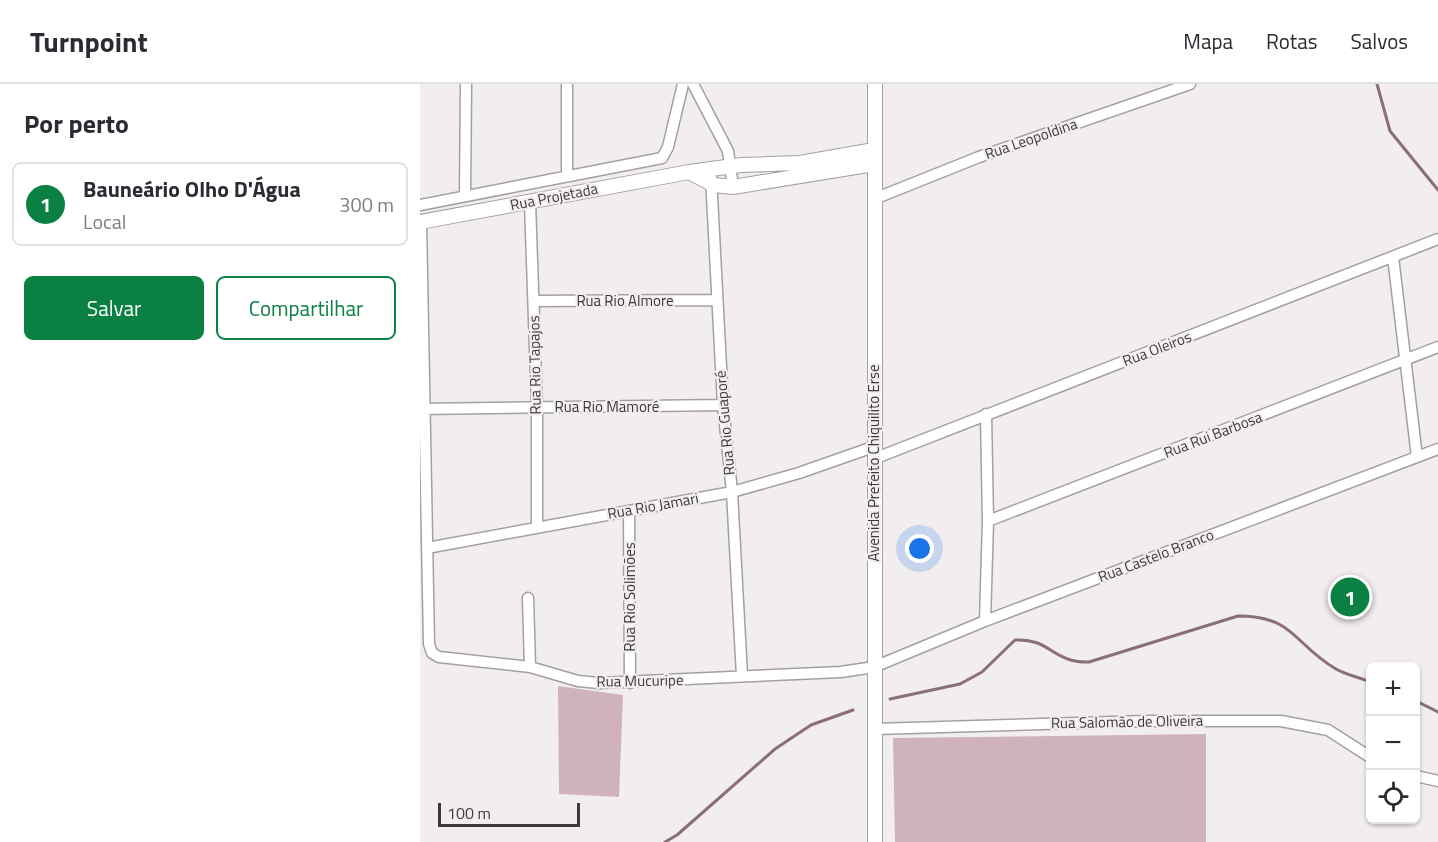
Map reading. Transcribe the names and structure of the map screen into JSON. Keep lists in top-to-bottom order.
{
  "streets": {
    "street": [
      "Rua Leopoldina",
      "Rua Projetada",
      "Rua Rio Almore",
      "Rua Oleiros",
      "Rua Rio Tapajos",
      "Rua Rio Mamoré",
      "Rua Rio Guaporé",
      "Rua Rui Barbosa",
      "Avenida Prefeito Chiquilito Erse",
      "Rua Rio Jamari",
      "Rua Castelo Branco",
      "Rua Rio Solimões",
      "Rua Mucuripe",
      "Rua Salomão de Oliveira"
    ]
  },
  "crossings": [
    ["Rua Leopoldina", "Avenida Prefeito Chiquilito Erse"],
    ["Rua Projetada", "Rua Rio Tapajos"],
    ["Rua Projetada", "Rua Rio Guaporé"],
    ["Rua Projetada", "Avenida Prefeito Chiquilito Erse"],
    ["Rua Rio Almore", "Rua Rio Tapajos"],
    ["Rua Rio Almore", "Rua Rio Guaporé"],
    ["Rua Oleiros", "Avenida Prefeito Chiquilito Erse"],
    ["Rua Oleiros", "Rua Rio Jamari"],
    ["Rua Rio Tapajos", "Rua Rio Mamoré"],
    ["Rua Rio Tapajos", "Rua Rio Jamari"],
    ["Rua Rio Mamoré", "Rua Rio Guaporé"],
    ["Rua Rio Guaporé", "Rua Rio Jamari"],
    ["Rua Rio Guaporé", "Rua Mucuripe"],
    ["Avenida Prefeito Chiquilito Erse", "Rua Rio Jamari"],
    ["Avenida Prefeito Chiquilito Erse", "Rua Castelo Branco"],
    ["Avenida Prefeito Chiquilito Erse", "Rua Mucuripe"],
    ["Avenida Prefeito Chiquilito Erse", "Rua Salomão de Oliveira"],
    ["Rua Rio Jamari", "Rua Rio Solimões"],
    ["Rua Castelo Branco", "Rua Mucuripe"],
    ["Rua Rio Solimões", "Rua Mucuripe"]
  ],
  "scale_bar": "100 m",
  "page": {
    "header": "Turnpoint",
    "nav": ["Mapa", "Rotas", "Salvos"],
    "heading": "Por perto",
    "list": [
      {
        "mark": "1",
        "name": "Bauneário Olho D'Água",
        "note": "Local",
        "value": "300 m"
      }
    ],
    "buttons": ["Salvar", "Compartilhar"],
    "pins": "1",
    "map_buttons": ["+", "−"],
    "scale": "100 m"
  }
}
